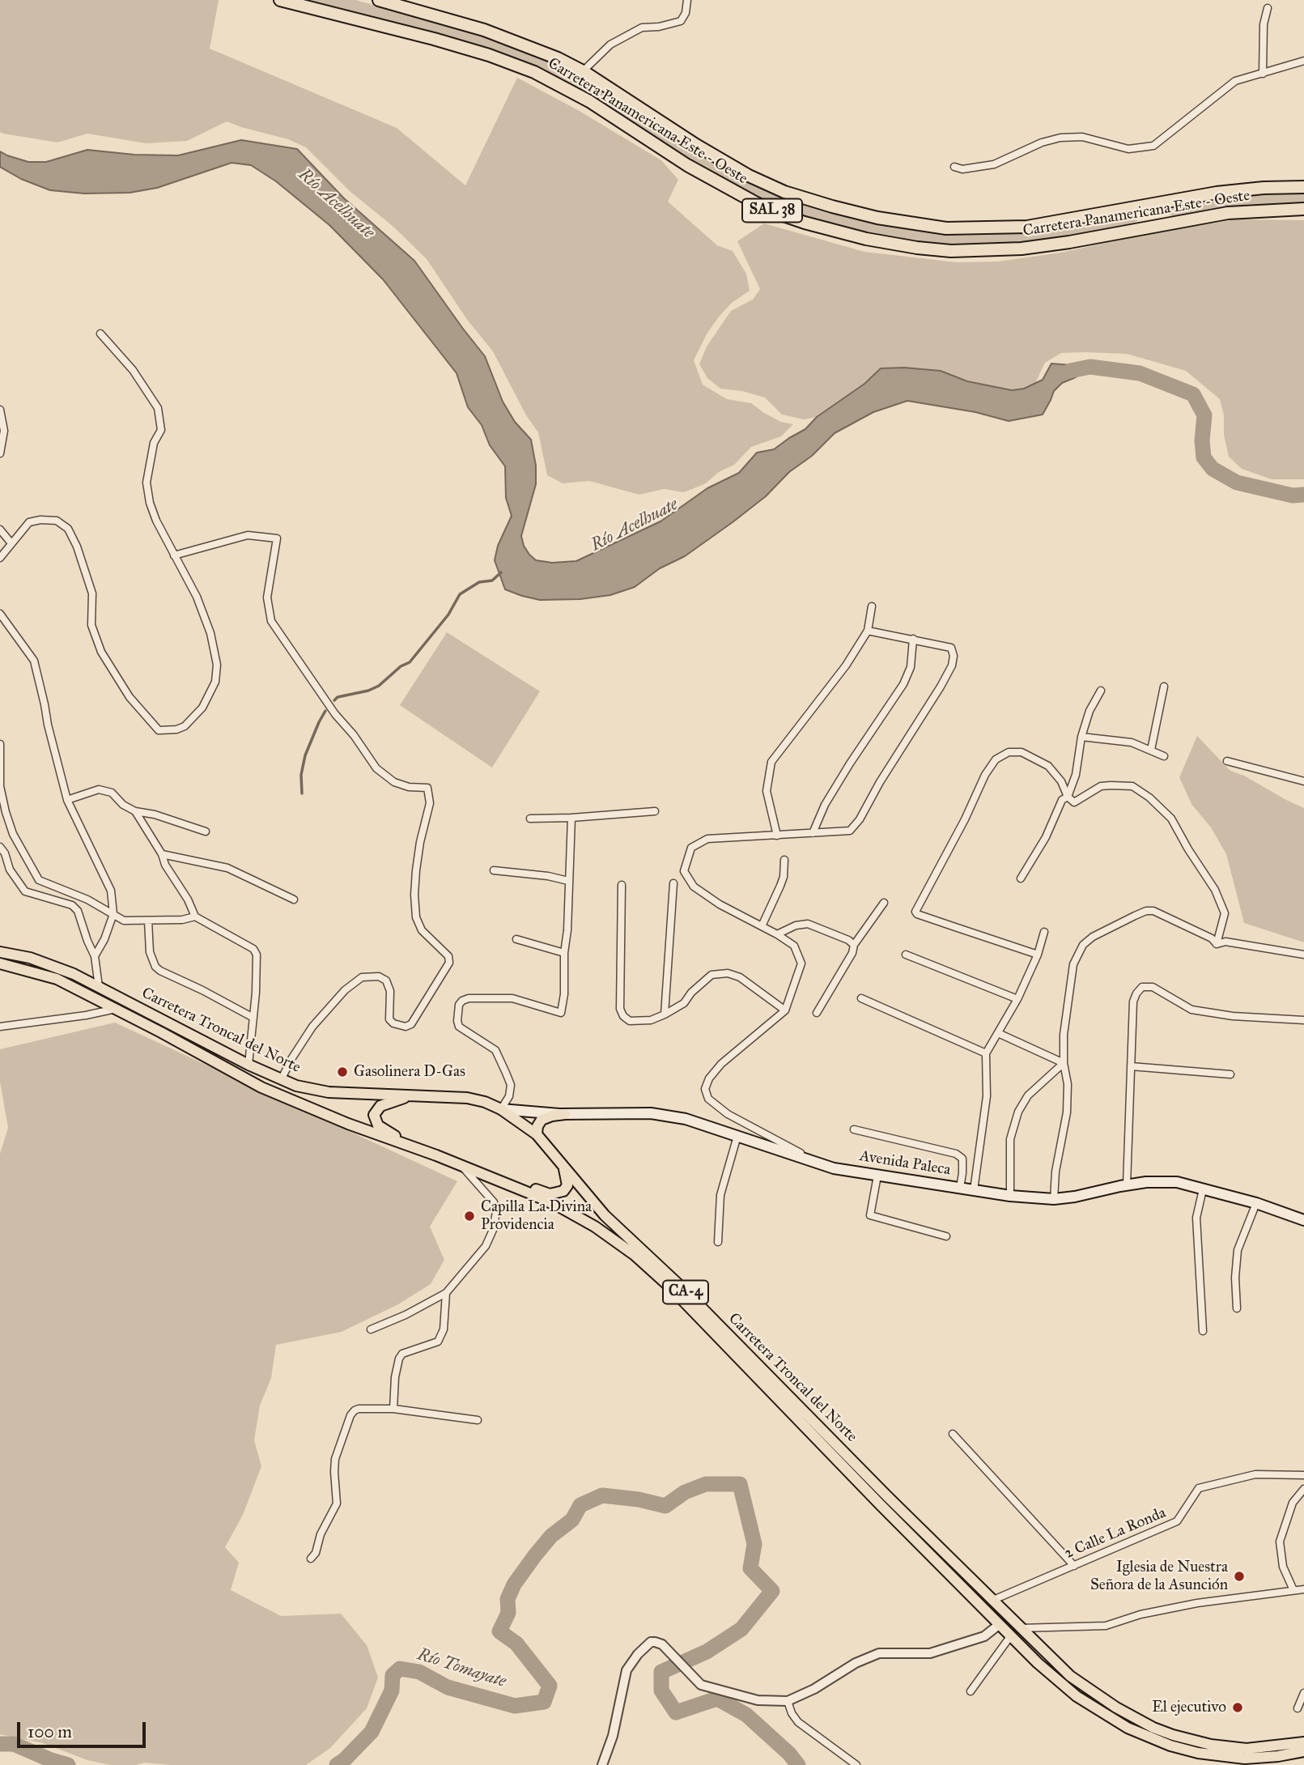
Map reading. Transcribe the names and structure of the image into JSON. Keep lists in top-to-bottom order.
{
  "streets": {
    "highway": ["Carretera Panamericana Este - Oeste", "SAL 38"],
    "main road": ["Carretera Troncal del Norte", "Avenida Paleca", "CA-4"],
    "street": ["2 Calle La Ronda"]
  },
  "crossings": [
    ["Carretera Troncal del Norte", "Avenida Paleca"],
    ["Carretera Troncal del Norte", "2 Calle La Ronda"]
  ],
  "water": ["Río Acelhuate", "Río Tomayate"],
  "places": [
    "Gasolinera D-Gas",
    "Capilla La Divina Providencia",
    "Iglesia de Nuestra Señora de la Asunción",
    "El ejecutivo"
  ],
  "scale_bar": "100 m"
}
